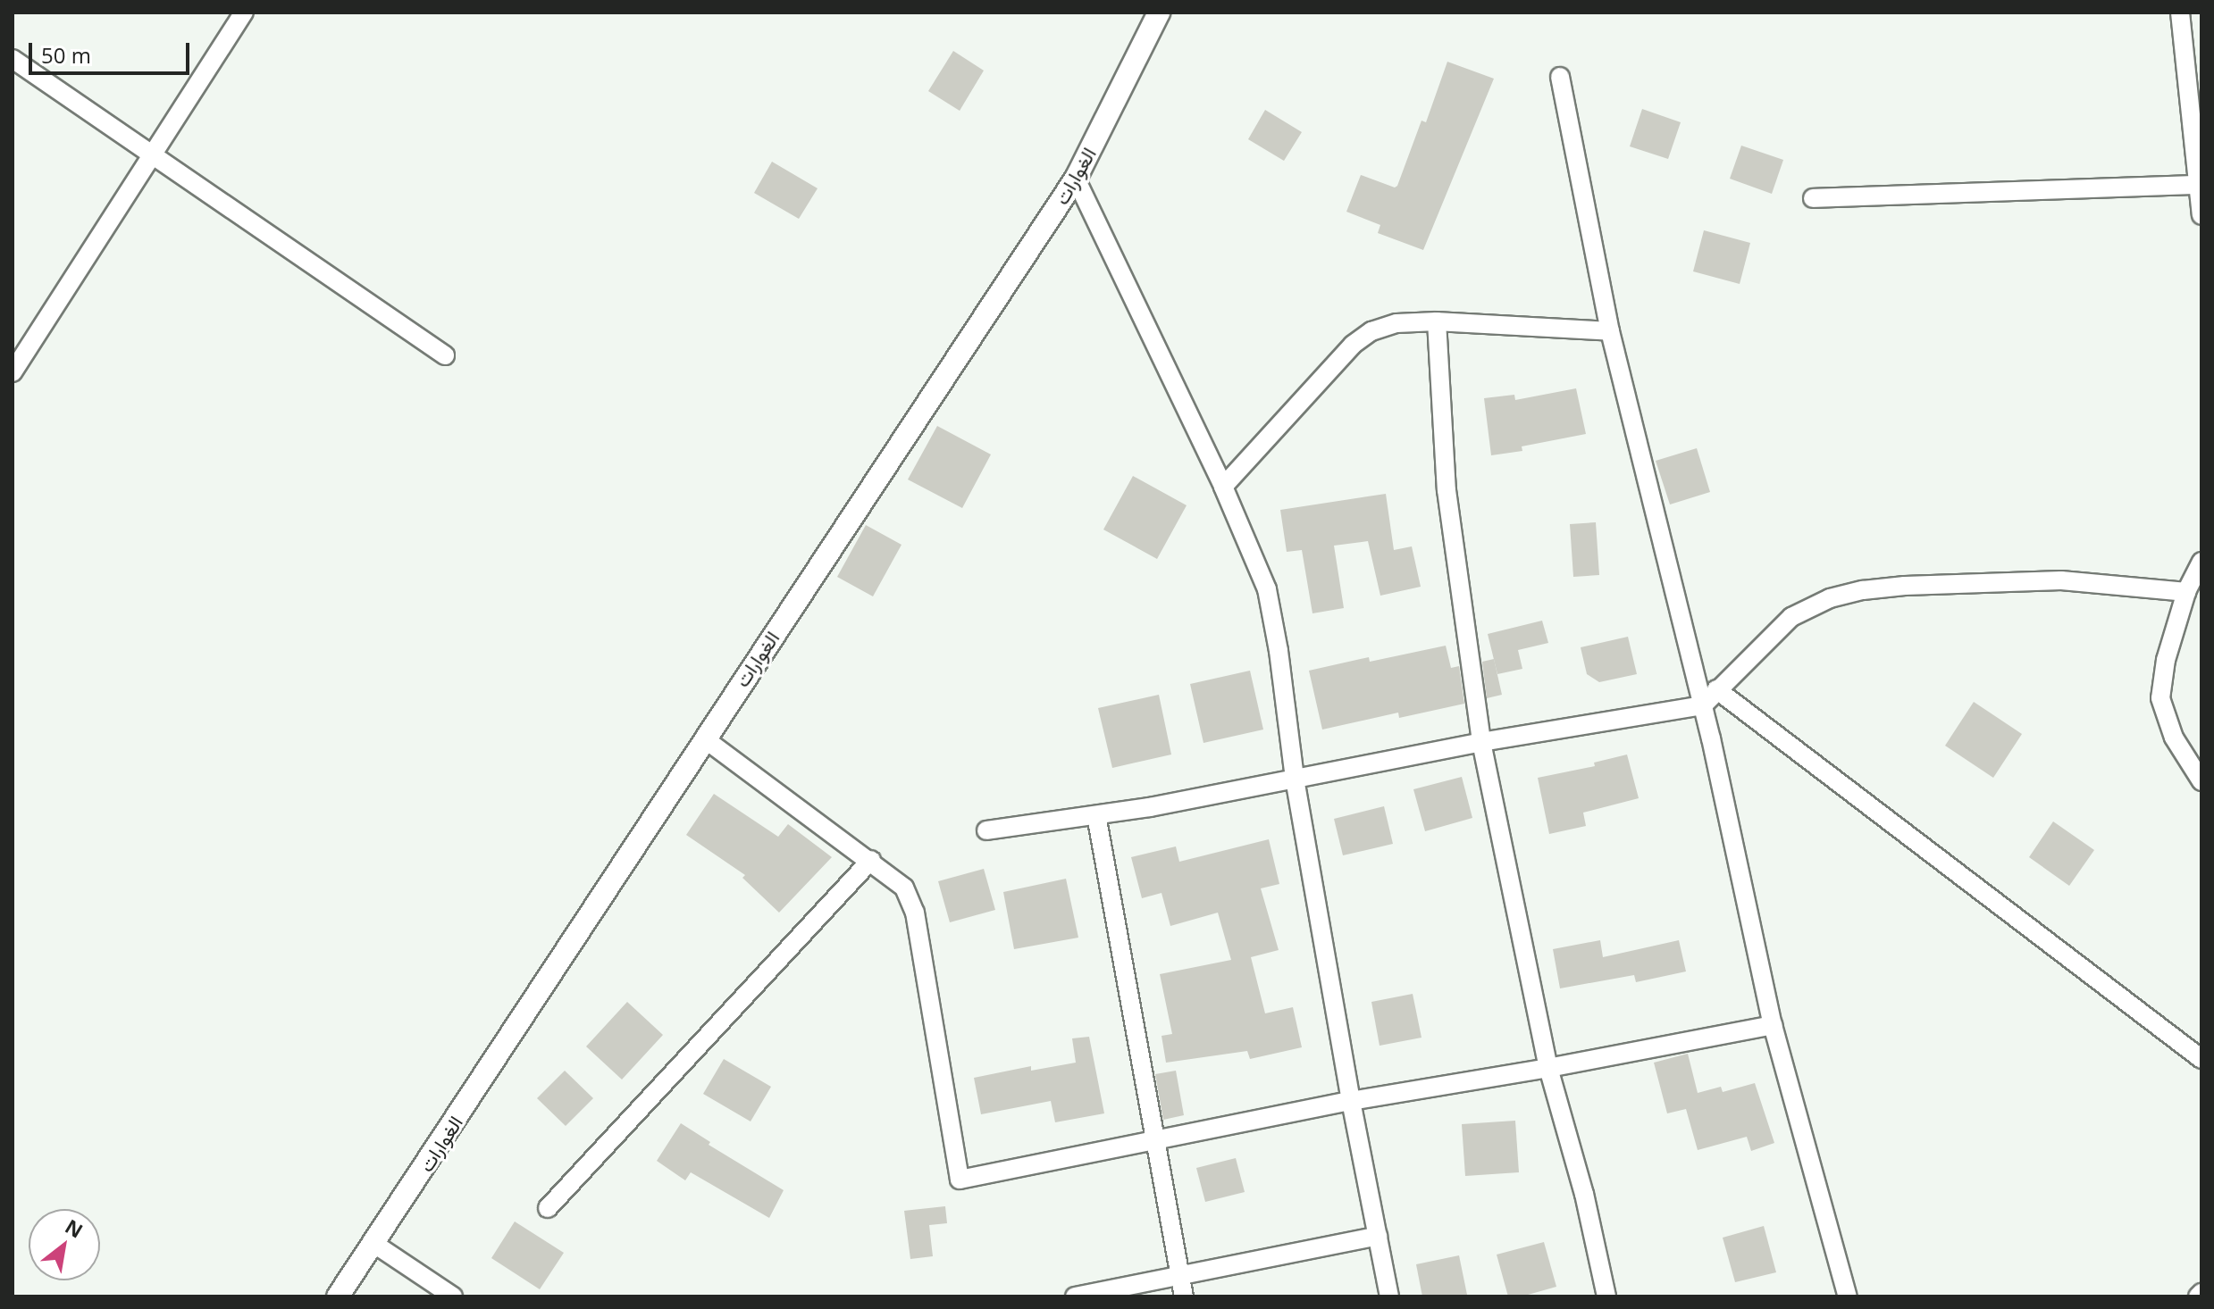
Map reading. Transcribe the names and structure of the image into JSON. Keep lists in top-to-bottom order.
{
  "streets": {
    "street": ["الغوارات"]
  },
  "scale_bar": "50 m",
  "north": "top right"
}
